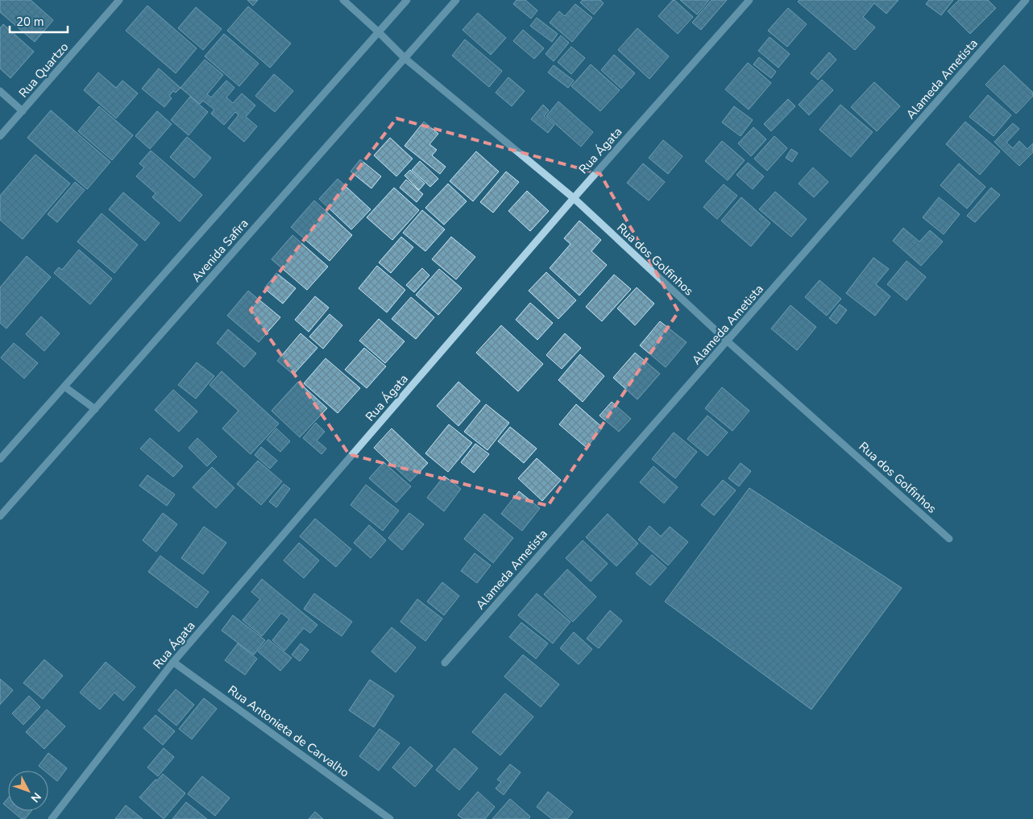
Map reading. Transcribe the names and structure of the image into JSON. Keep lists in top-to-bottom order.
{
  "streets": {
    "street": [
      "Rua Quartzo",
      "Alameda Ametista",
      "Rua Ágata",
      "Avenida Safira",
      "Rua dos Golfinhos",
      "Rua Antonieta de Carvalho"
    ]
  },
  "crossings": [
    ["Alameda Ametista", "Rua dos Golfinhos"],
    ["Rua Ágata", "Rua dos Golfinhos"],
    ["Rua Ágata", "Rua Antonieta de Carvalho"],
    ["Avenida Safira", "Rua dos Golfinhos"]
  ],
  "scale_bar": "20 m",
  "north": "bottom right"
}
